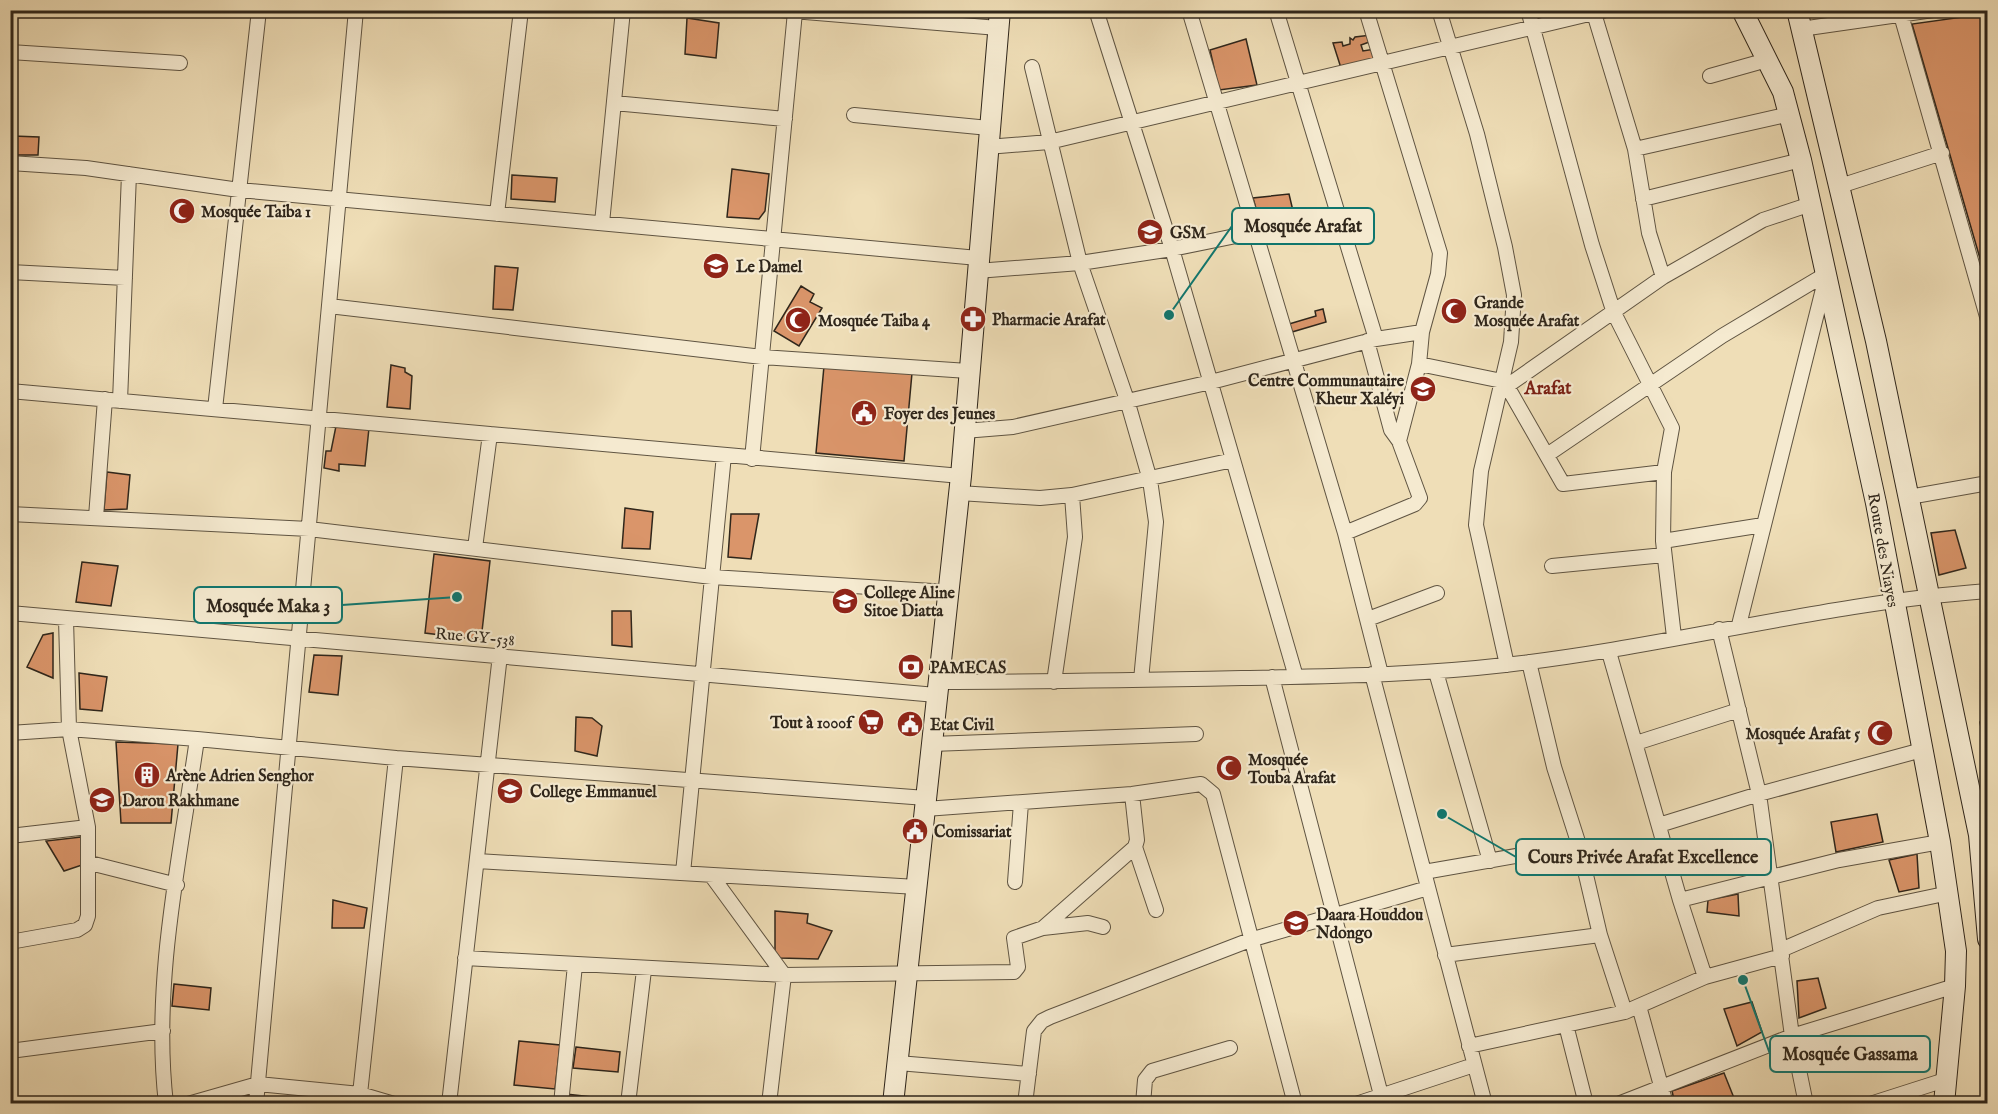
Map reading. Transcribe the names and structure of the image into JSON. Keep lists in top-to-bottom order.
{
  "streets": {
    "main road": ["Route des Niayes"],
    "street": ["Rue GY-538"]
  },
  "crossings": [
    ["Route des Niayes", "Rue GY-538"]
  ],
  "districts": ["Arafat"],
  "places": {
    "mosque": [
      "Mosquée Taiba 1",
      "Grande Mosquée Arafat",
      "Mosquée Taiba 4",
      "Mosquée Arafat 5",
      "Mosquée Touba Arafat"
    ],
    "school or university": [
      "GSM",
      "Le Damel",
      "Centre Communautaire Kheur Xaléyi",
      "College Aline Sitoe Diatta",
      "College Emmanuel",
      "Darou Rakhmane",
      "Daara Houddou Ndongo"
    ],
    "other": [
      "Mosquée Arafat",
      "Mosquée Maka 3",
      "Cours Privée Arafat Excellence",
      "Mosquée Gassama"
    ],
    "pharmacy": ["Pharmacie Arafat"],
    "public building": ["Foyer des Jeunes", "Etat Civil", "Comissariat"],
    "bank": ["PAMECAS"],
    "supermarket": ["Tout à 1000f"],
    "building": ["Arène Adrien Senghor"]
  }
}
